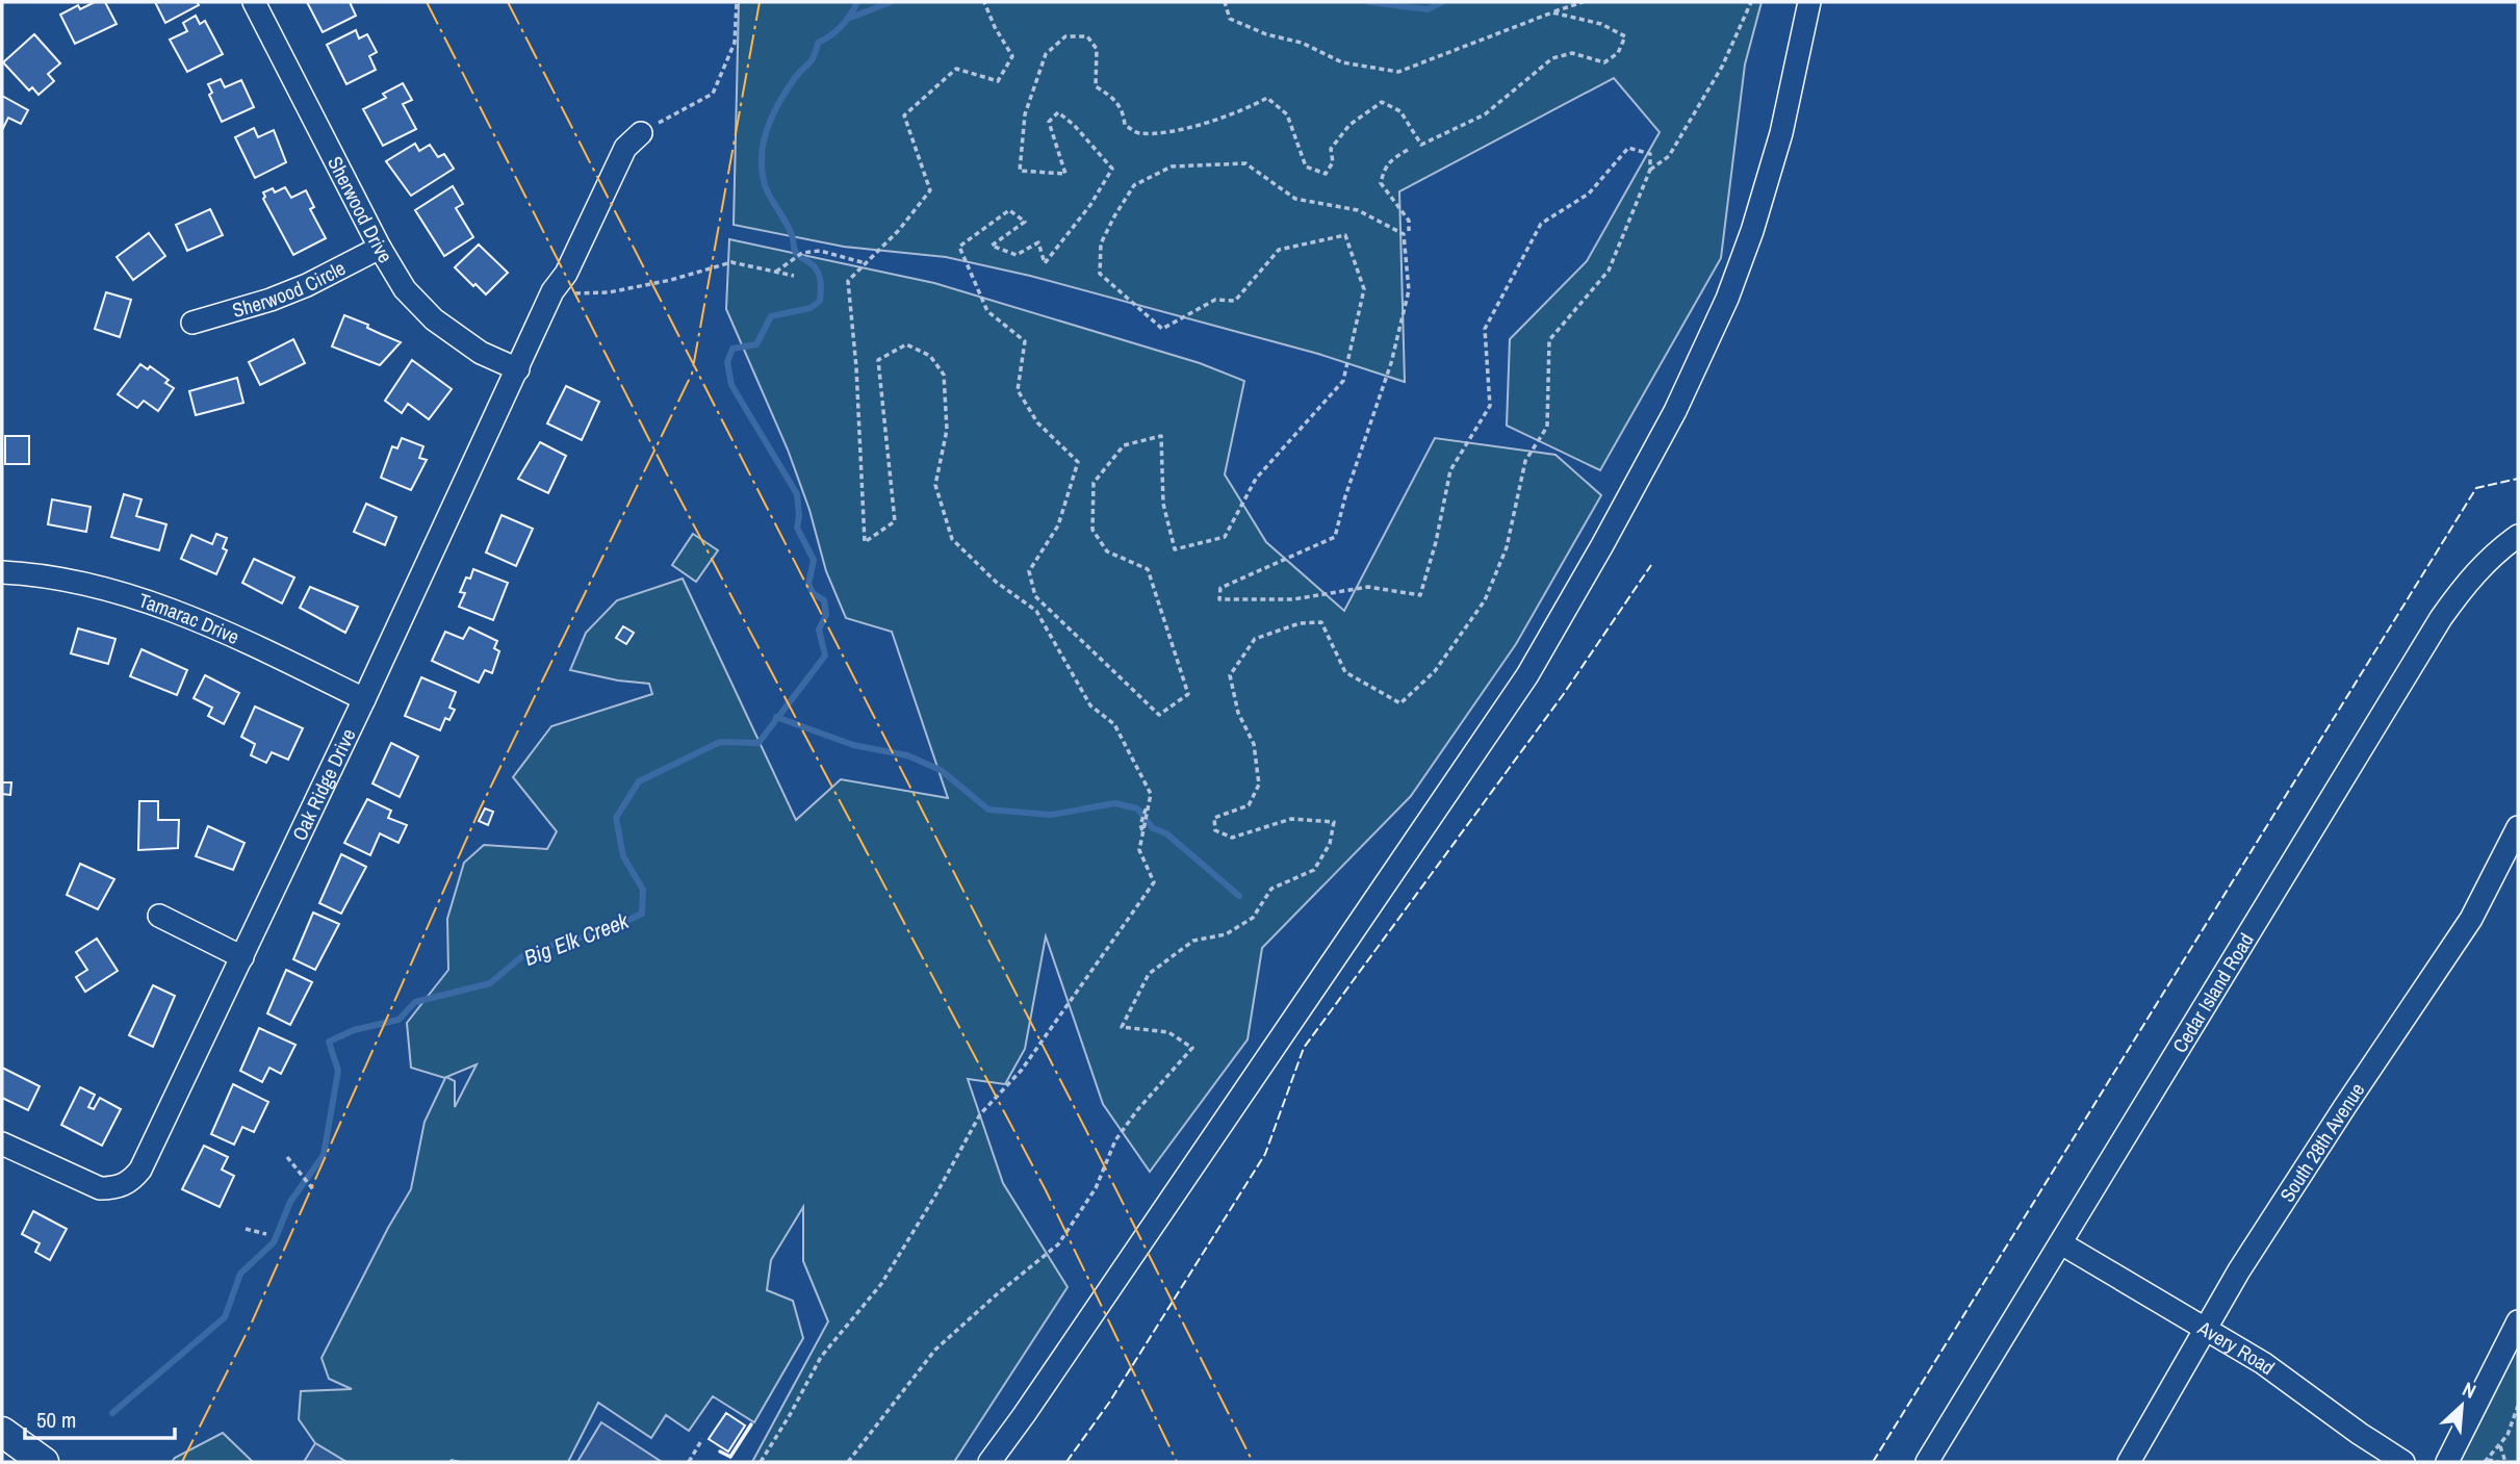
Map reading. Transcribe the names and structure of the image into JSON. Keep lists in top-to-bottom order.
{
  "streets": {
    "street": [
      "Sherwood Drive",
      "Sherwood Circle",
      "Tamarac Drive",
      "Oak Ridge Drive",
      "Cedar Island Road",
      "South 28th Avenue",
      "Avery Road"
    ]
  },
  "crossings": [
    ["Sherwood Drive", "Sherwood Circle"],
    ["Sherwood Drive", "Oak Ridge Drive"],
    ["Tamarac Drive", "Oak Ridge Drive"],
    ["Cedar Island Road", "Avery Road"],
    ["South 28th Avenue", "Avery Road"]
  ],
  "water": ["Big Elk Creek"],
  "scale_bar": "50 m",
  "north": "top right"
}
